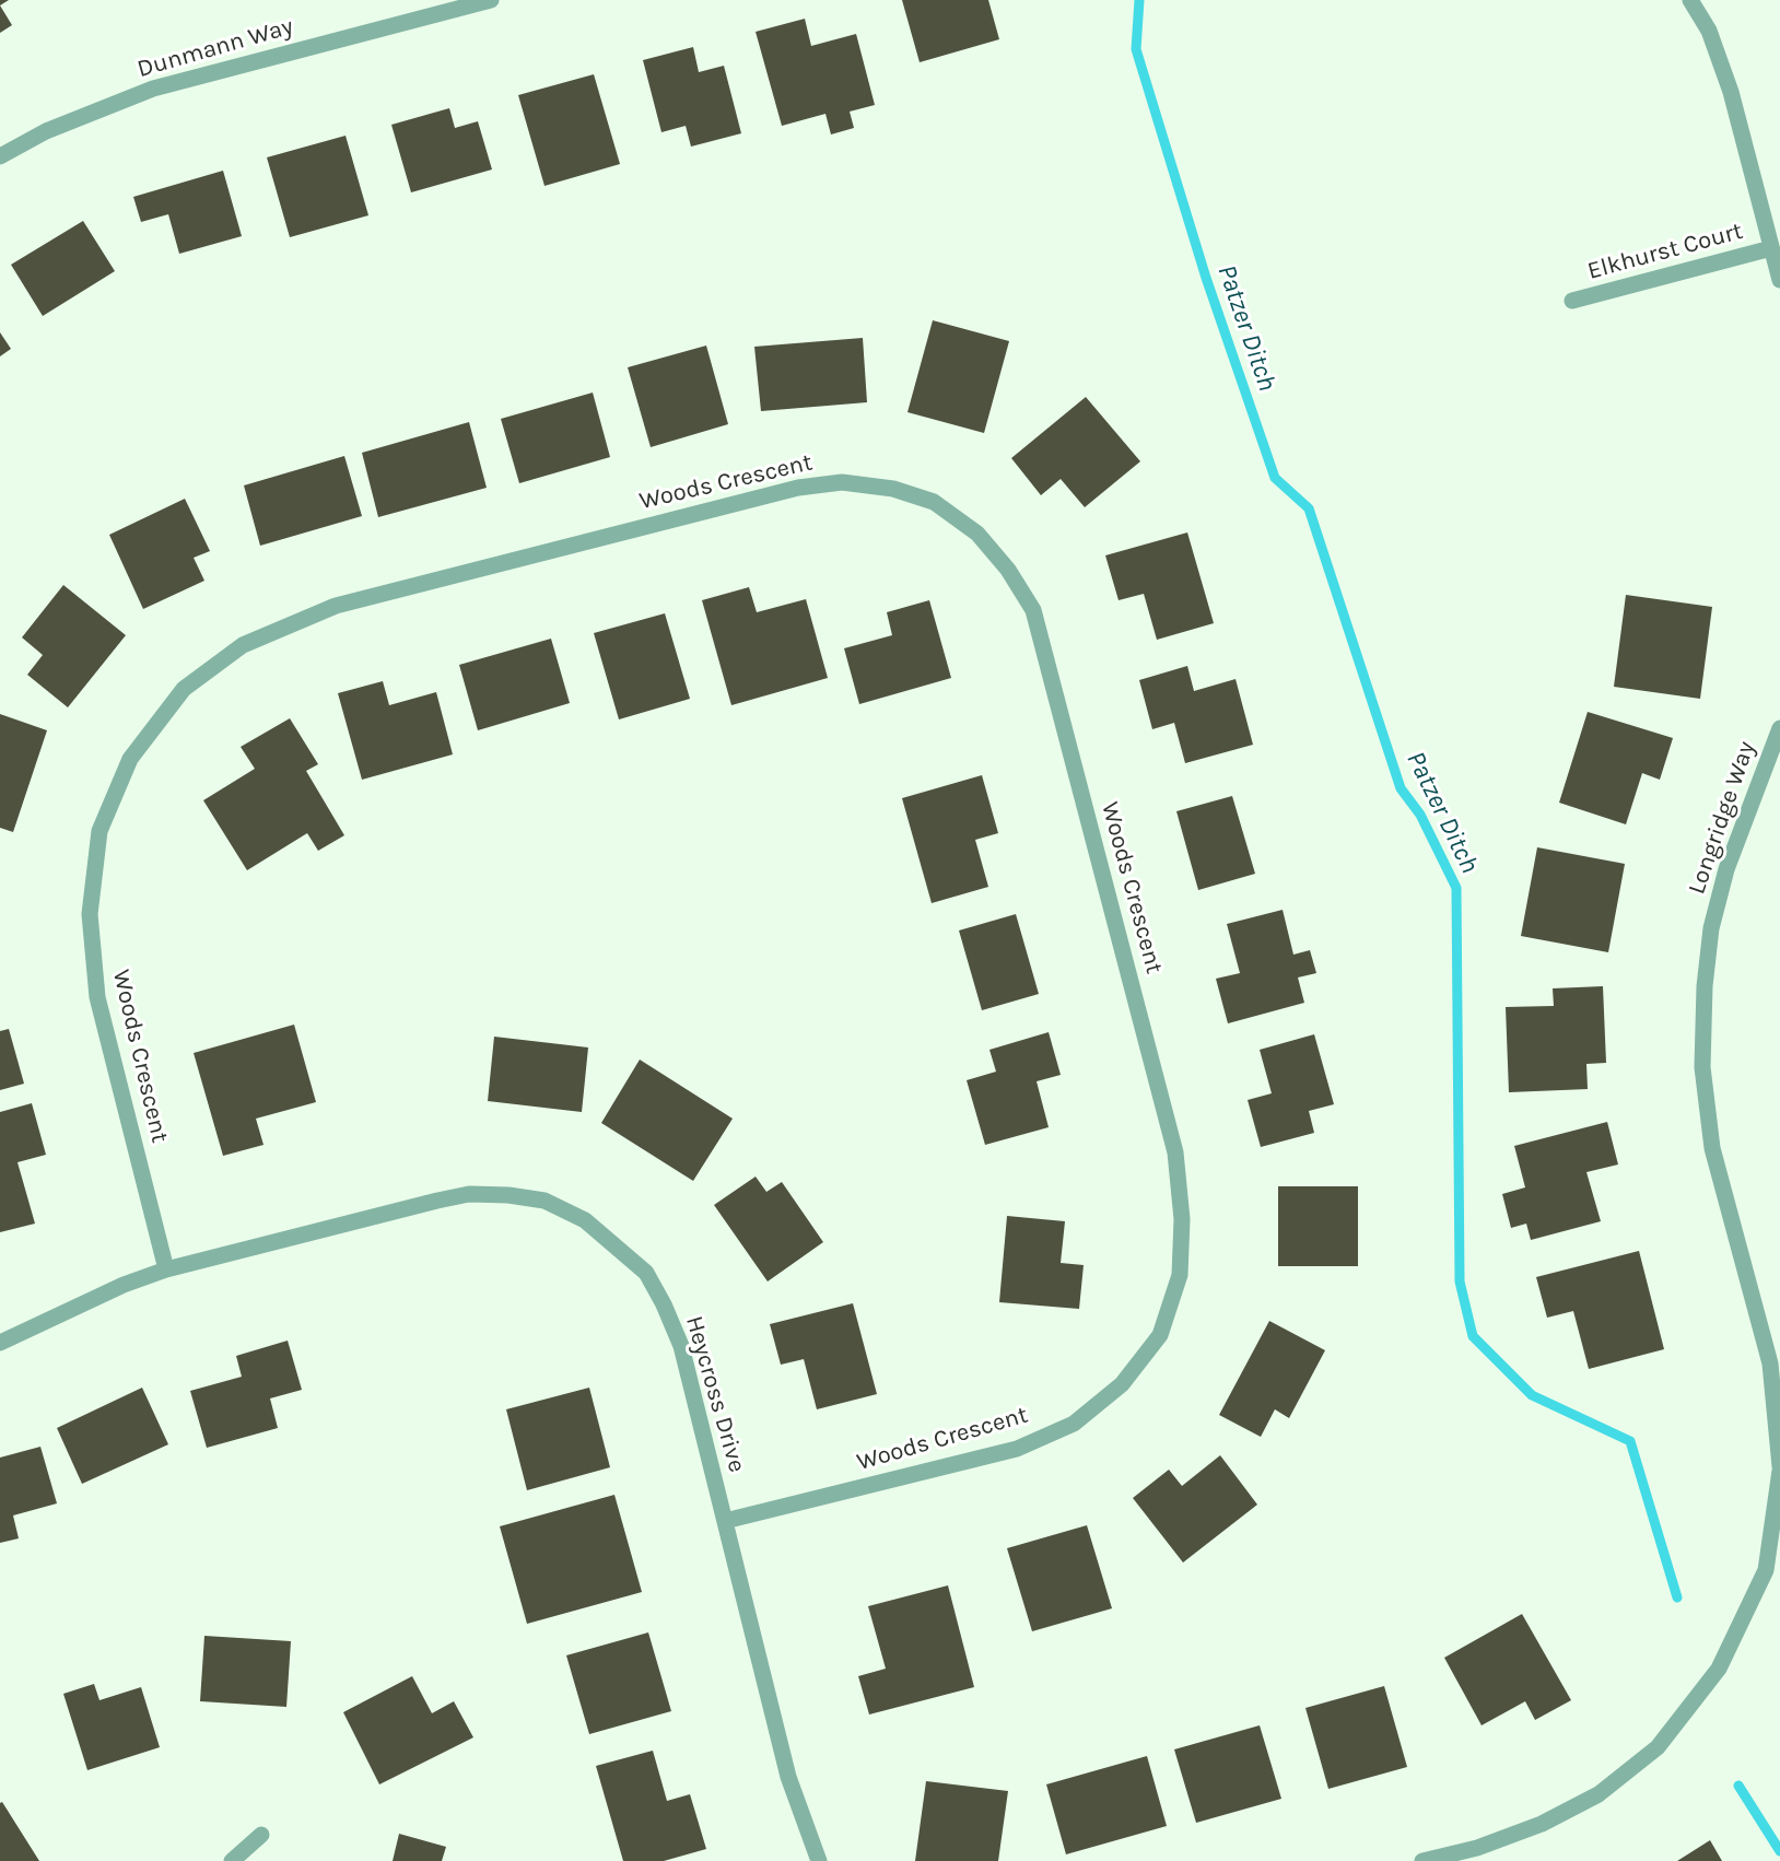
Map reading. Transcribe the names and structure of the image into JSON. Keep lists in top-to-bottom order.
{
  "streets": {
    "street": [
      "Dunmann Way",
      "Elkhurst Court",
      "Woods Crescent",
      "Longridge Way",
      "Heycross Drive"
    ]
  },
  "crossings": [
    ["Woods Crescent", "Heycross Drive"]
  ],
  "water": ["Patzer Ditch"]
}
